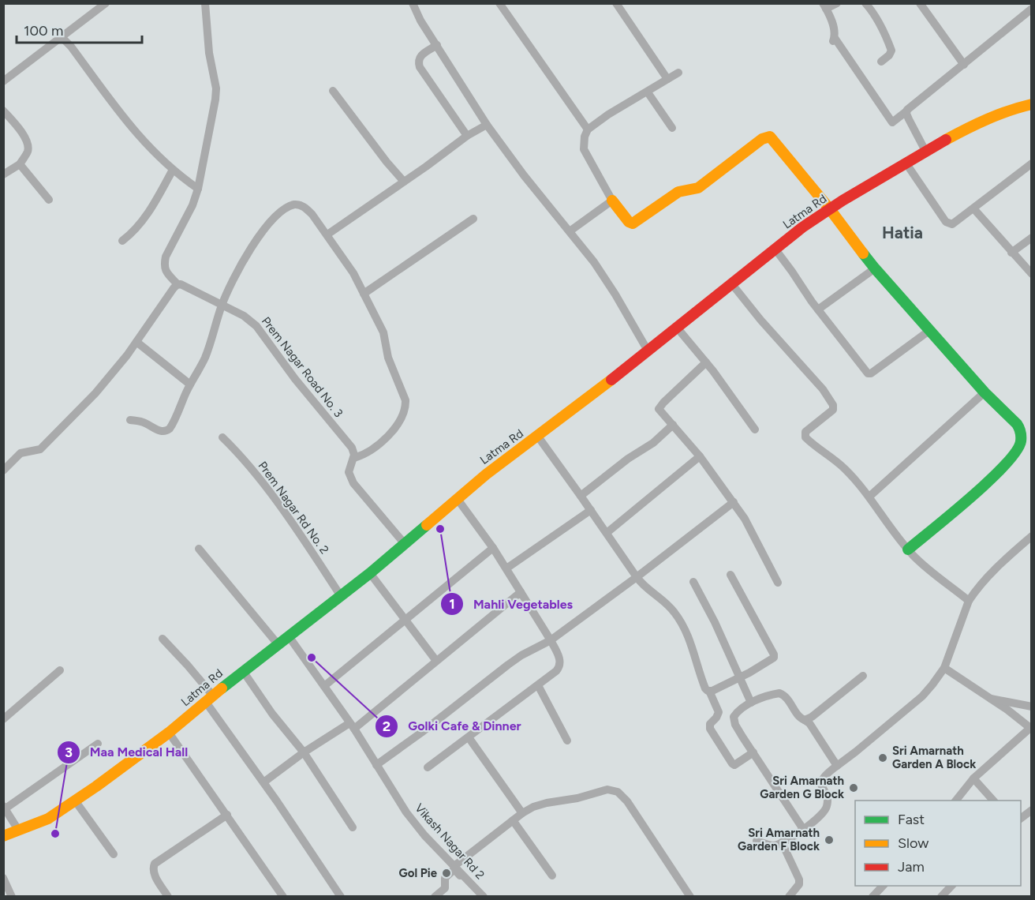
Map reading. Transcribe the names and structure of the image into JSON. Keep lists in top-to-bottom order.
{
  "streets": {
    "street": [
      "Latma Rd",
      "Prem Nagar Road No. 3",
      "Prem Nagar Rd No. 2",
      "Vikash Nagar Rd 2"
    ]
  },
  "crossings": [
    ["Latma Rd", "Prem Nagar Rd No. 2"],
    ["Latma Rd", "Vikash Nagar Rd 2"]
  ],
  "districts": ["Hatia"],
  "places": [
    "Mahli Vegetables",
    "Golki Cafe & Dinner",
    "Sri Amarnath Garden A Block",
    "Sri Amarnath Garden G Block",
    "Maa Medical Hall",
    "Sri Amarnath Garden F Block",
    "Gol Pie"
  ],
  "legend": ["Fast", "Slow", "Jam"],
  "scale_bar": "100 m"
}
